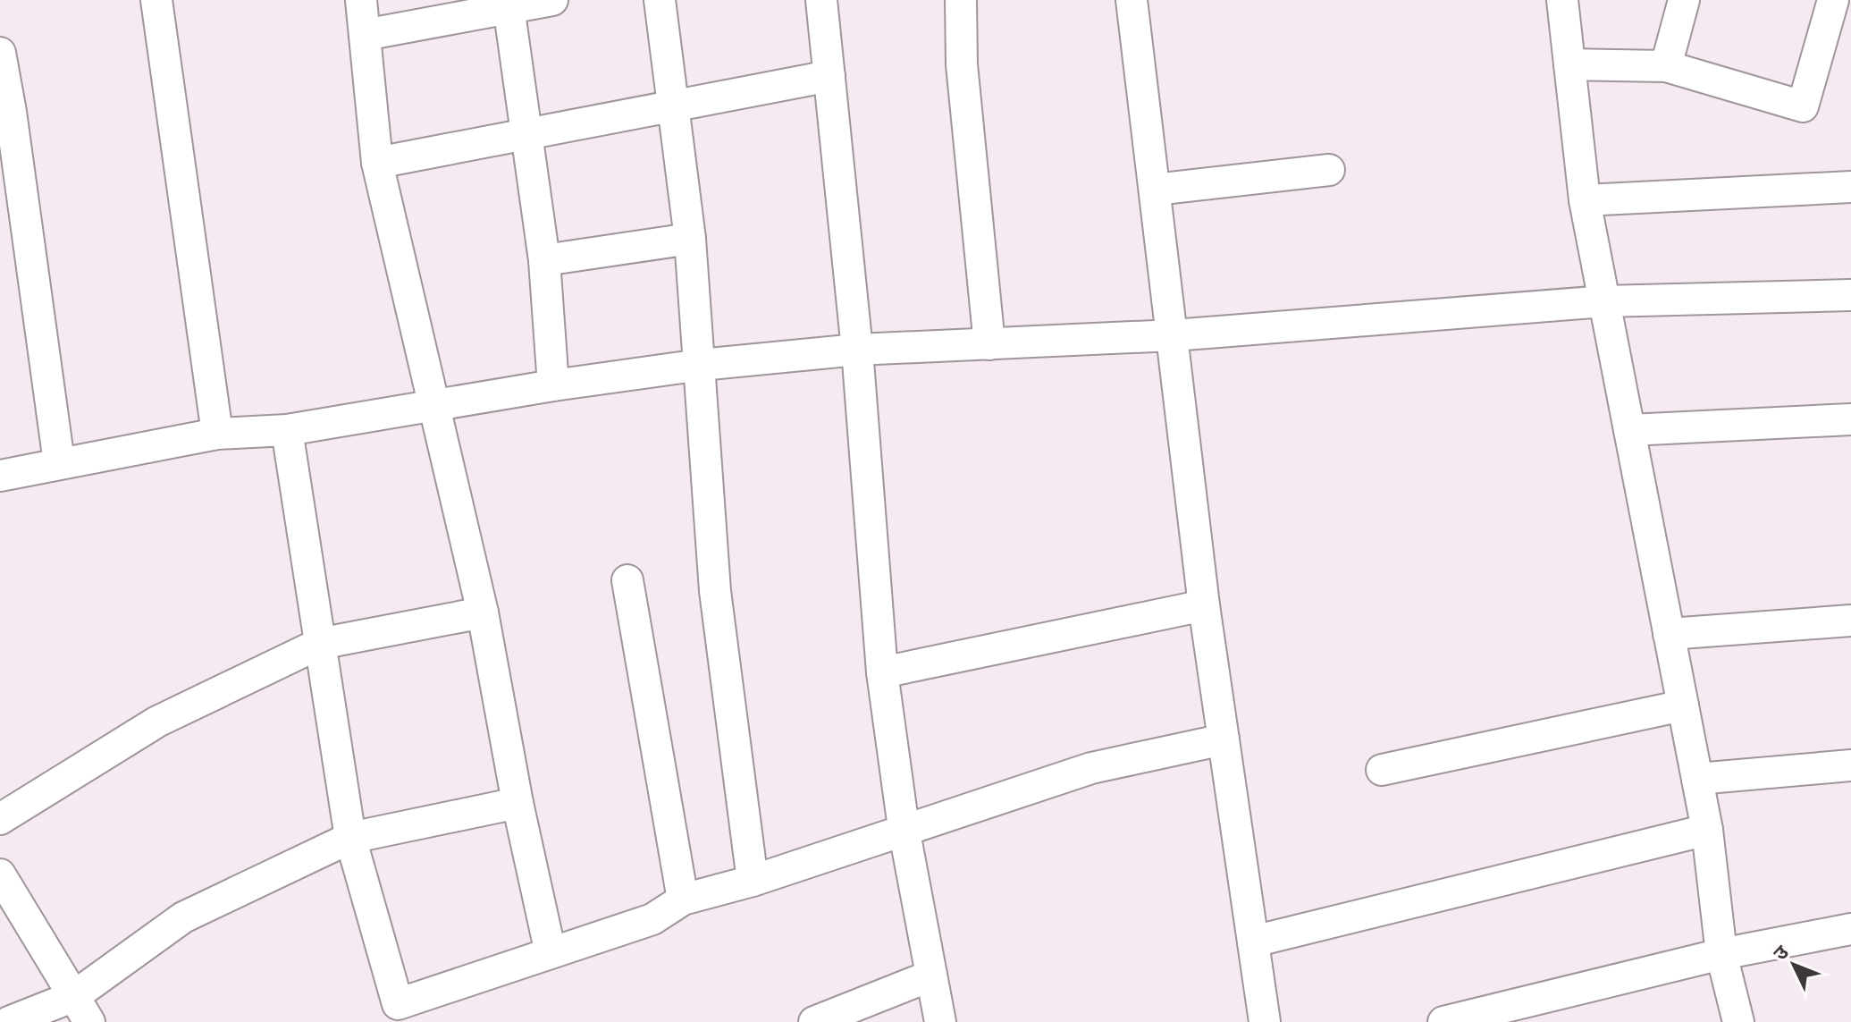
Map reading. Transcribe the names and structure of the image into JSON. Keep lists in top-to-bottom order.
{
  "north": "top left"
}
